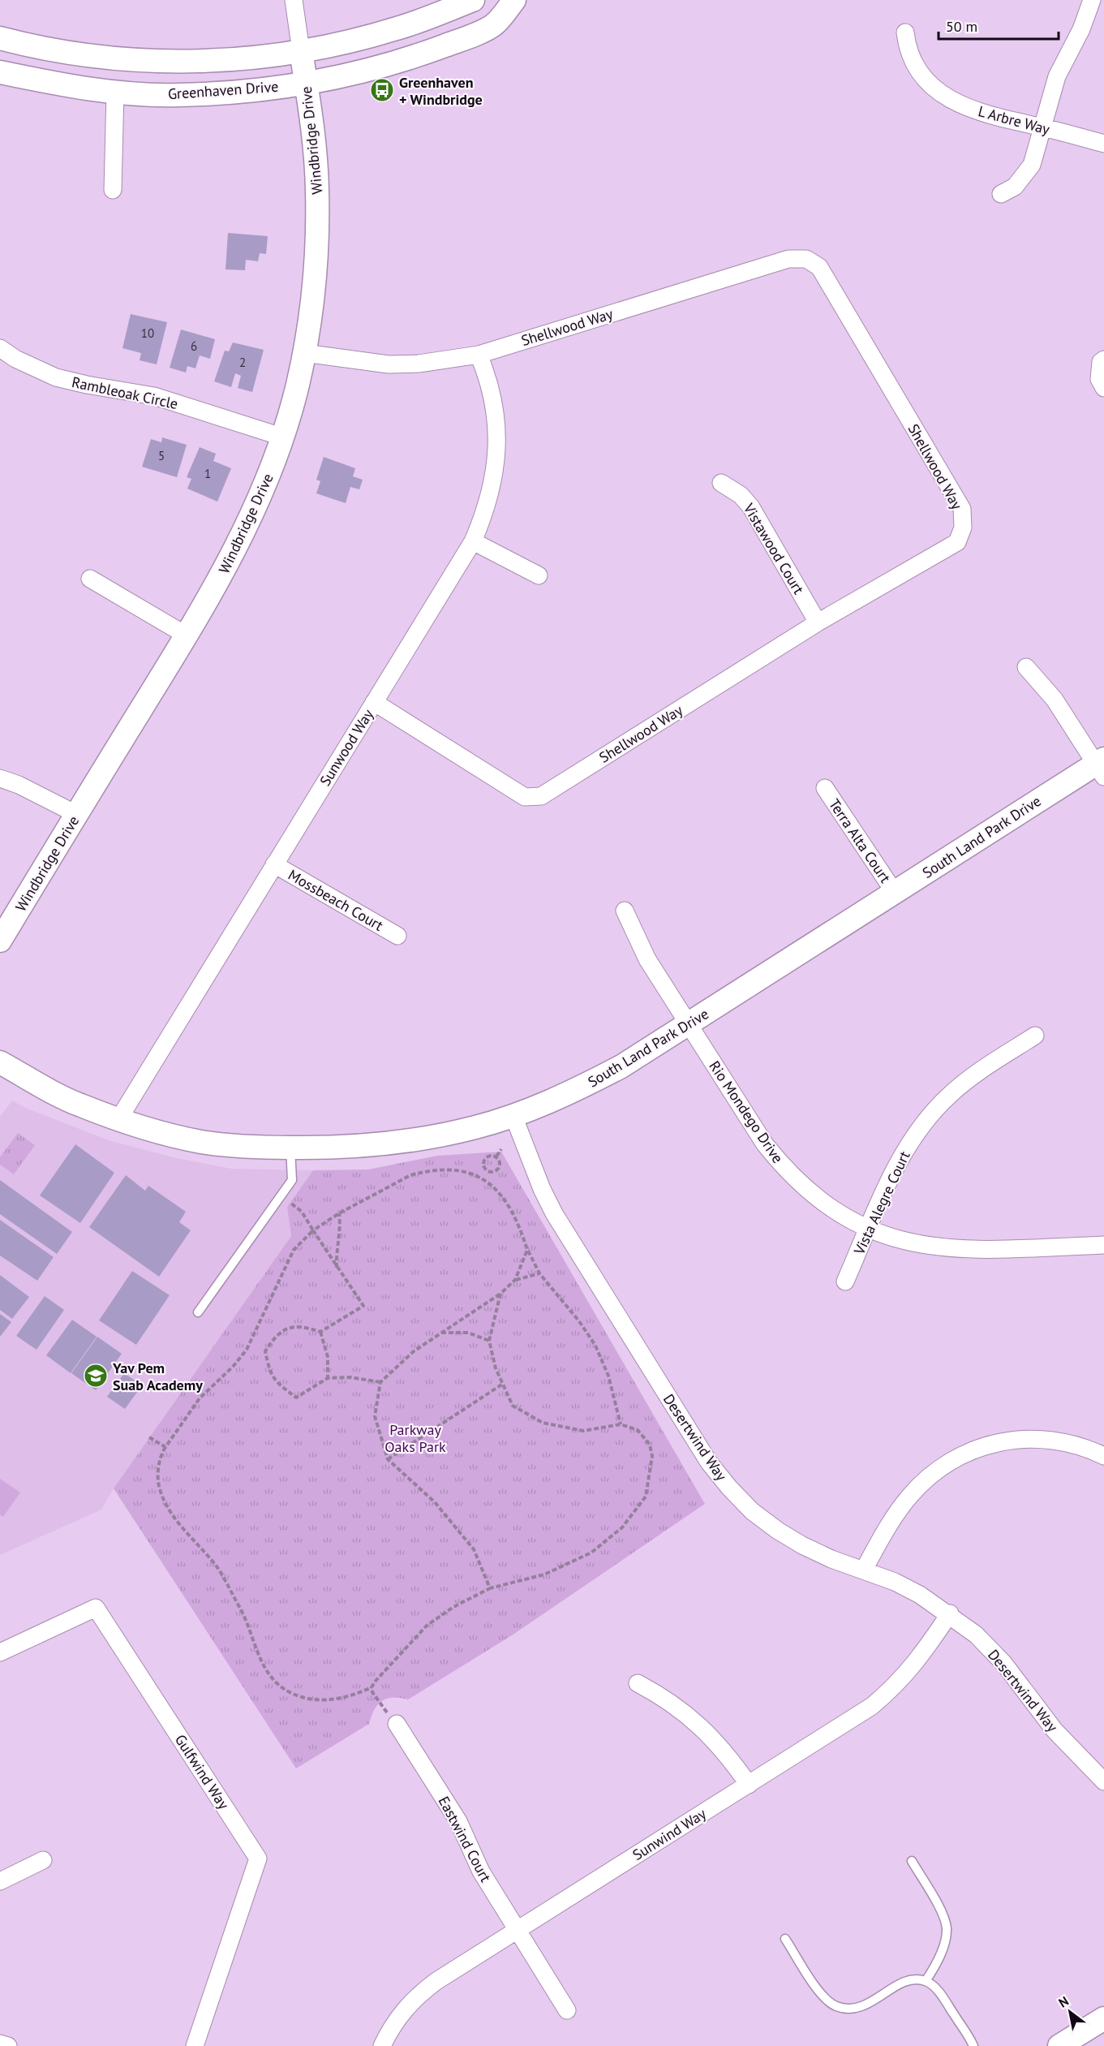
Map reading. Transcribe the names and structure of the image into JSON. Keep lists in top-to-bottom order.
{
  "streets": {
    "street": [
      "Greenhaven Drive",
      "L Arbre Way",
      "Windbridge Drive",
      "Shellwood Way",
      "Rambleoak Circle",
      "Vistawood Court",
      "Sunwood Way",
      "South Land Park Drive",
      "Terra Alta Court",
      "Mossbeach Court",
      "Rio Mondego Drive",
      "Vista Alegre Court",
      "Desertwind Way",
      "Gulfwind Way",
      "Sunwind Way",
      "Eastwind Court"
    ]
  },
  "crossings": [
    ["Greenhaven Drive", "Windbridge Drive"],
    ["Windbridge Drive", "Shellwood Way"],
    ["Windbridge Drive", "Rambleoak Circle"],
    ["Shellwood Way", "Vistawood Court"],
    ["Shellwood Way", "Sunwood Way"],
    ["Sunwood Way", "South Land Park Drive"],
    ["Sunwood Way", "Mossbeach Court"],
    ["South Land Park Drive", "Terra Alta Court"],
    ["South Land Park Drive", "Rio Mondego Drive"],
    ["South Land Park Drive", "Desertwind Way"],
    ["Rio Mondego Drive", "Vista Alegre Court"],
    ["Desertwind Way", "Sunwind Way"],
    ["Sunwind Way", "Eastwind Court"]
  ],
  "parks": ["Parkway Oaks Park"],
  "places": {
    "bus stop": ["Greenhaven + Windbridge"],
    "school or university": ["Yav Pem Suab Academy"]
  },
  "house_numbers": [
    "10",
    "6",
    "2",
    "5",
    "1"
  ],
  "scale_bar": "50 m",
  "north": "top left"
}
